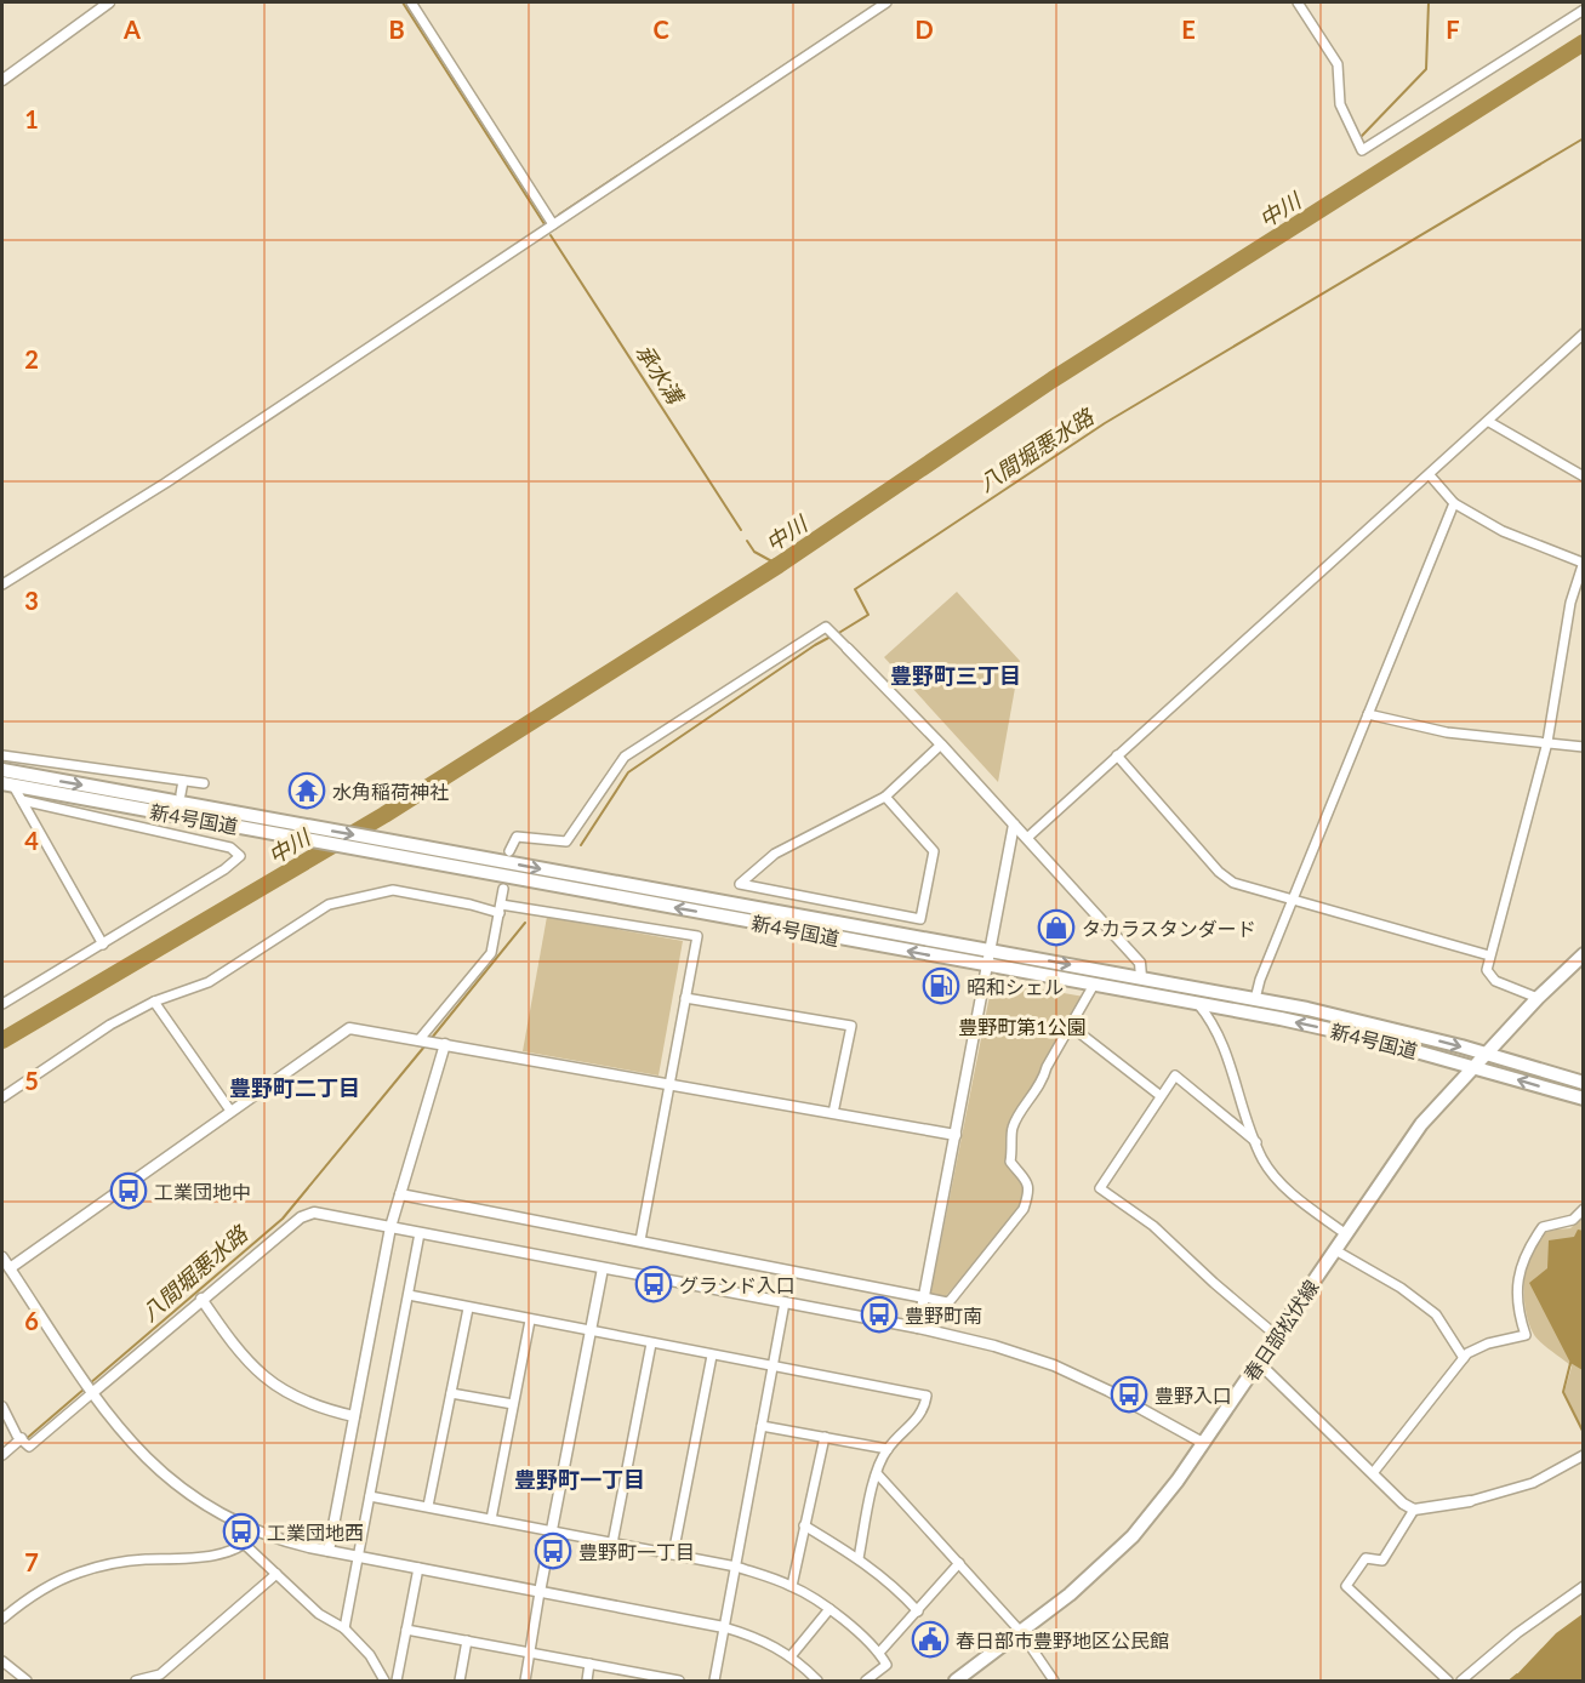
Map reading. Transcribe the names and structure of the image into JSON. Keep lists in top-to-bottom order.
{
  "streets": {
    "main road": ["新4号国道", "春日部松伏線"]
  },
  "crossings": [
    ["新4号国道", "春日部松伏線"]
  ],
  "districts": ["豊野町三丁目", "豊野町二丁目", "豊野町一丁目"],
  "water": ["中川", "承水溝", "八間堀悪水路"],
  "parks": ["豊野町第1公園"],
  "places": {
    "temple": ["水角稲荷神社"],
    "shop": ["タカラスタンダード"],
    "fuel station": ["昭和シェル"],
    "bus stop": [
      "工業団地中",
      "グランド入口",
      "豊野町南",
      "豊野入口",
      "工業団地西",
      "豊野町一丁目"
    ],
    "public building": ["春日部市豊野地区公民館"]
  },
  "grid": {
    "columns": [
      "A",
      "B",
      "C",
      "D",
      "E",
      "F"
    ],
    "rows": [
      "1",
      "2",
      "3",
      "4",
      "5",
      "6",
      "7"
    ]
  }
}
